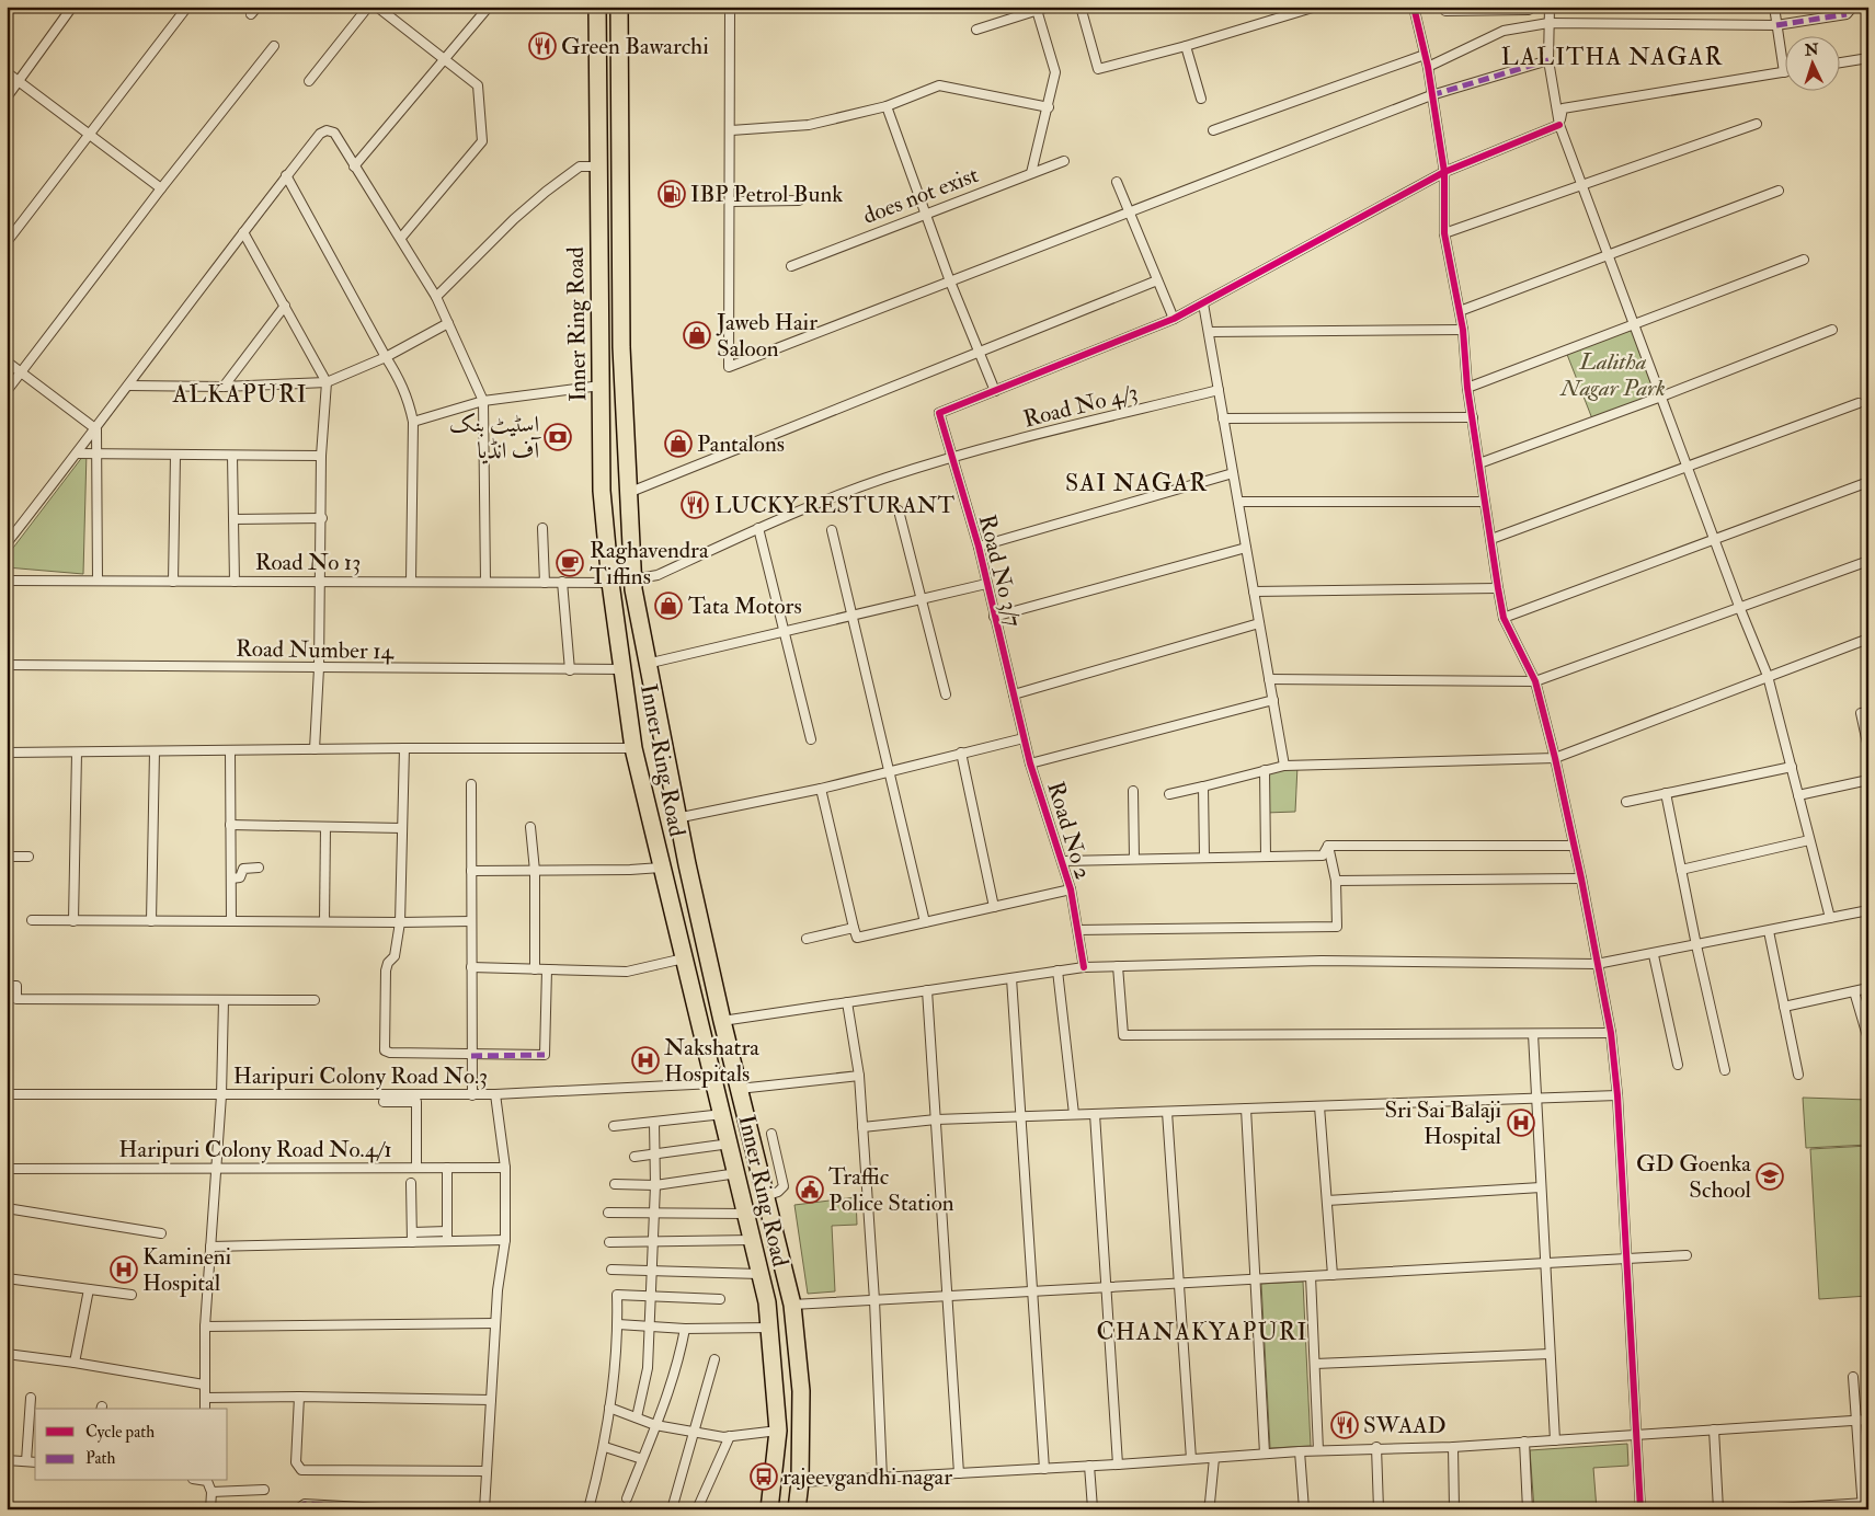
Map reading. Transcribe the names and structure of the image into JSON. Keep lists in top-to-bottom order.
{
  "streets": {
    "highway": ["Inner Ring Road"],
    "street": [
      "does not exist",
      "Road No 4/3",
      "Road No 13",
      "Road No 3/7",
      "Road Number 14",
      "Road No 2",
      "Haripuri Colony Road No.3",
      "Haripuri Colony Road No.4/1"
    ]
  },
  "crossings": [
    ["Inner Ring Road", "Road No 4/3"],
    ["Inner Ring Road", "Road No 13"],
    ["Inner Ring Road", "Road Number 14"],
    ["Inner Ring Road", "Haripuri Colony Road No.3"],
    ["Road No 4/3", "Road No 3/7"],
    ["Road No 3/7", "Road No 2"]
  ],
  "districts": [
    "LALITHA NAGAR",
    "ALKAPURI",
    "SAI NAGAR",
    "CHANAKYAPURI"
  ],
  "parks": ["Lalitha Nagar Park"],
  "places": {
    "restaurant": ["Green Bawarchi", "LUCKY RESTURANT", "SWAAD"],
    "fuel station": ["IBP Petrol Bunk"],
    "shop": ["Jaweb Hair Saloon", "Pantalons", "Tata Motors"],
    "bank": ["اسٹیٹ بنک آف انڈیا"],
    "cafe": ["Raghavendra Tiffins"],
    "hospital": ["Nakshatra Hospitals", "Sri Sai Balaji Hospital", "Kamineni Hospital"],
    "school or university": ["GD Goenka School"],
    "public building": ["Traffic Police Station"],
    "bus stop": ["rajeevgandhi nagar"]
  },
  "legend": ["Cycle path", "Path"],
  "north": "top"
}
